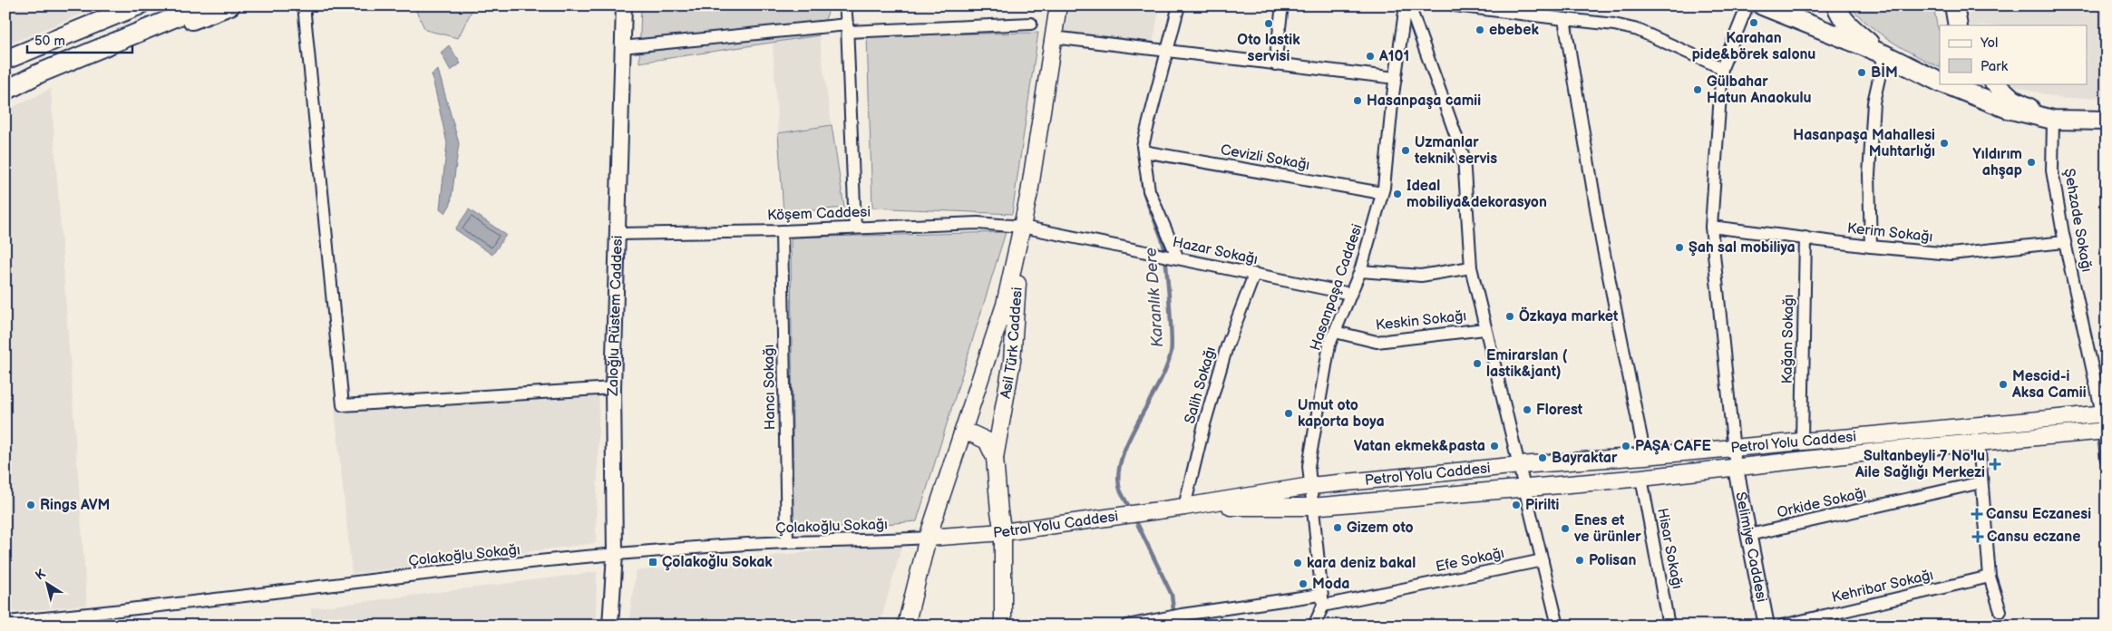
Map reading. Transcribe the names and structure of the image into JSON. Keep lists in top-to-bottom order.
{
  "streets": {
    "main road": ["Asil Türk Caddesi", "Petrol Yolu Caddesi"],
    "street": [
      "Cevizli Sokağı",
      "Köşem Caddesi",
      "Şehzade Sokağı",
      "Kerim Sokağı",
      "Hazar Sokağı",
      "Hasanpaşa Caddesi",
      "Zaloğlu Rüstem Caddesi",
      "Keskin Sokağı",
      "Kağan Sokağı",
      "Salih Sokağı",
      "Hancı Sokağı",
      "Orkide Sokağı",
      "Çolakoğlu Sokağı",
      "Selimiye Caddesi",
      "Hisar Sokağı",
      "Efe Sokağı",
      "Kehribar Sokağı"
    ]
  },
  "crossings": [
    ["Cevizli Sokağı", "Hasanpaşa Caddesi"],
    ["Köşem Caddesi", "Hazar Sokağı"],
    ["Köşem Caddesi", "Zaloğlu Rüstem Caddesi"],
    ["Köşem Caddesi", "Asil Türk Caddesi"],
    ["Köşem Caddesi", "Hancı Sokağı"],
    ["Şehzade Sokağı", "Kerim Sokağı"],
    ["Şehzade Sokağı", "Petrol Yolu Caddesi"],
    ["Kerim Sokağı", "Kağan Sokağı"],
    ["Hazar Sokağı", "Hasanpaşa Caddesi"],
    ["Hazar Sokağı", "Asil Türk Caddesi"],
    ["Hazar Sokağı", "Salih Sokağı"],
    ["Hasanpaşa Caddesi", "Keskin Sokağı"],
    ["Hasanpaşa Caddesi", "Petrol Yolu Caddesi"],
    ["Hasanpaşa Caddesi", "Efe Sokağı"],
    ["Zaloğlu Rüstem Caddesi", "Çolakoğlu Sokağı"],
    ["Kağan Sokağı", "Petrol Yolu Caddesi"],
    ["Asil Türk Caddesi", "Petrol Yolu Caddesi"],
    ["Asil Türk Caddesi", "Çolakoğlu Sokağı"],
    ["Salih Sokağı", "Petrol Yolu Caddesi"],
    ["Hancı Sokağı", "Çolakoğlu Sokağı"],
    ["Petrol Yolu Caddesi", "Çolakoğlu Sokağı"],
    ["Petrol Yolu Caddesi", "Selimiye Caddesi"],
    ["Petrol Yolu Caddesi", "Hisar Sokağı"],
    ["Orkide Sokağı", "Selimiye Caddesi"]
  ],
  "water": ["Karanlık Dere"],
  "places": {
    "other": [
      "Karahan pide&börek salonu",
      "Oto lastik servisi",
      "ebebek",
      "A101",
      "BİM",
      "Gülbahar Hatun Anaokulu",
      "Hasanpaşa camii",
      "Hasanpaşa Mahallesi Muhtarlığı",
      "Uzmanlar teknik servis",
      "Yıldırım ahşap",
      "Ideal mobiliya&dekorasyon",
      "Şah sal mobiliya",
      "Özkaya market",
      "Emirarslan ( lastik&jant)",
      "Mescid-i Aksa Camii",
      "Florest",
      "Umut oto kaporta boya",
      "Vatan ekmek&pasta",
      "PAŞA CAFE",
      "Bayraktar",
      "Rings AVM",
      "Pirilti",
      "Gizem oto",
      "Enes et ve ürünler",
      "Polisan",
      "kara deniz bakal",
      "Moda"
    ],
    "health": ["Sultanbeyli 7 No'lu Aile Sağlığı Merkezi", "Cansu Eczanesi", "Cansu eczane"],
    "transit": ["Çolakoğlu Sokak"]
  },
  "legend": ["Yol", "Park"],
  "scale_bar": "50 m",
  "north": "top left"
}
